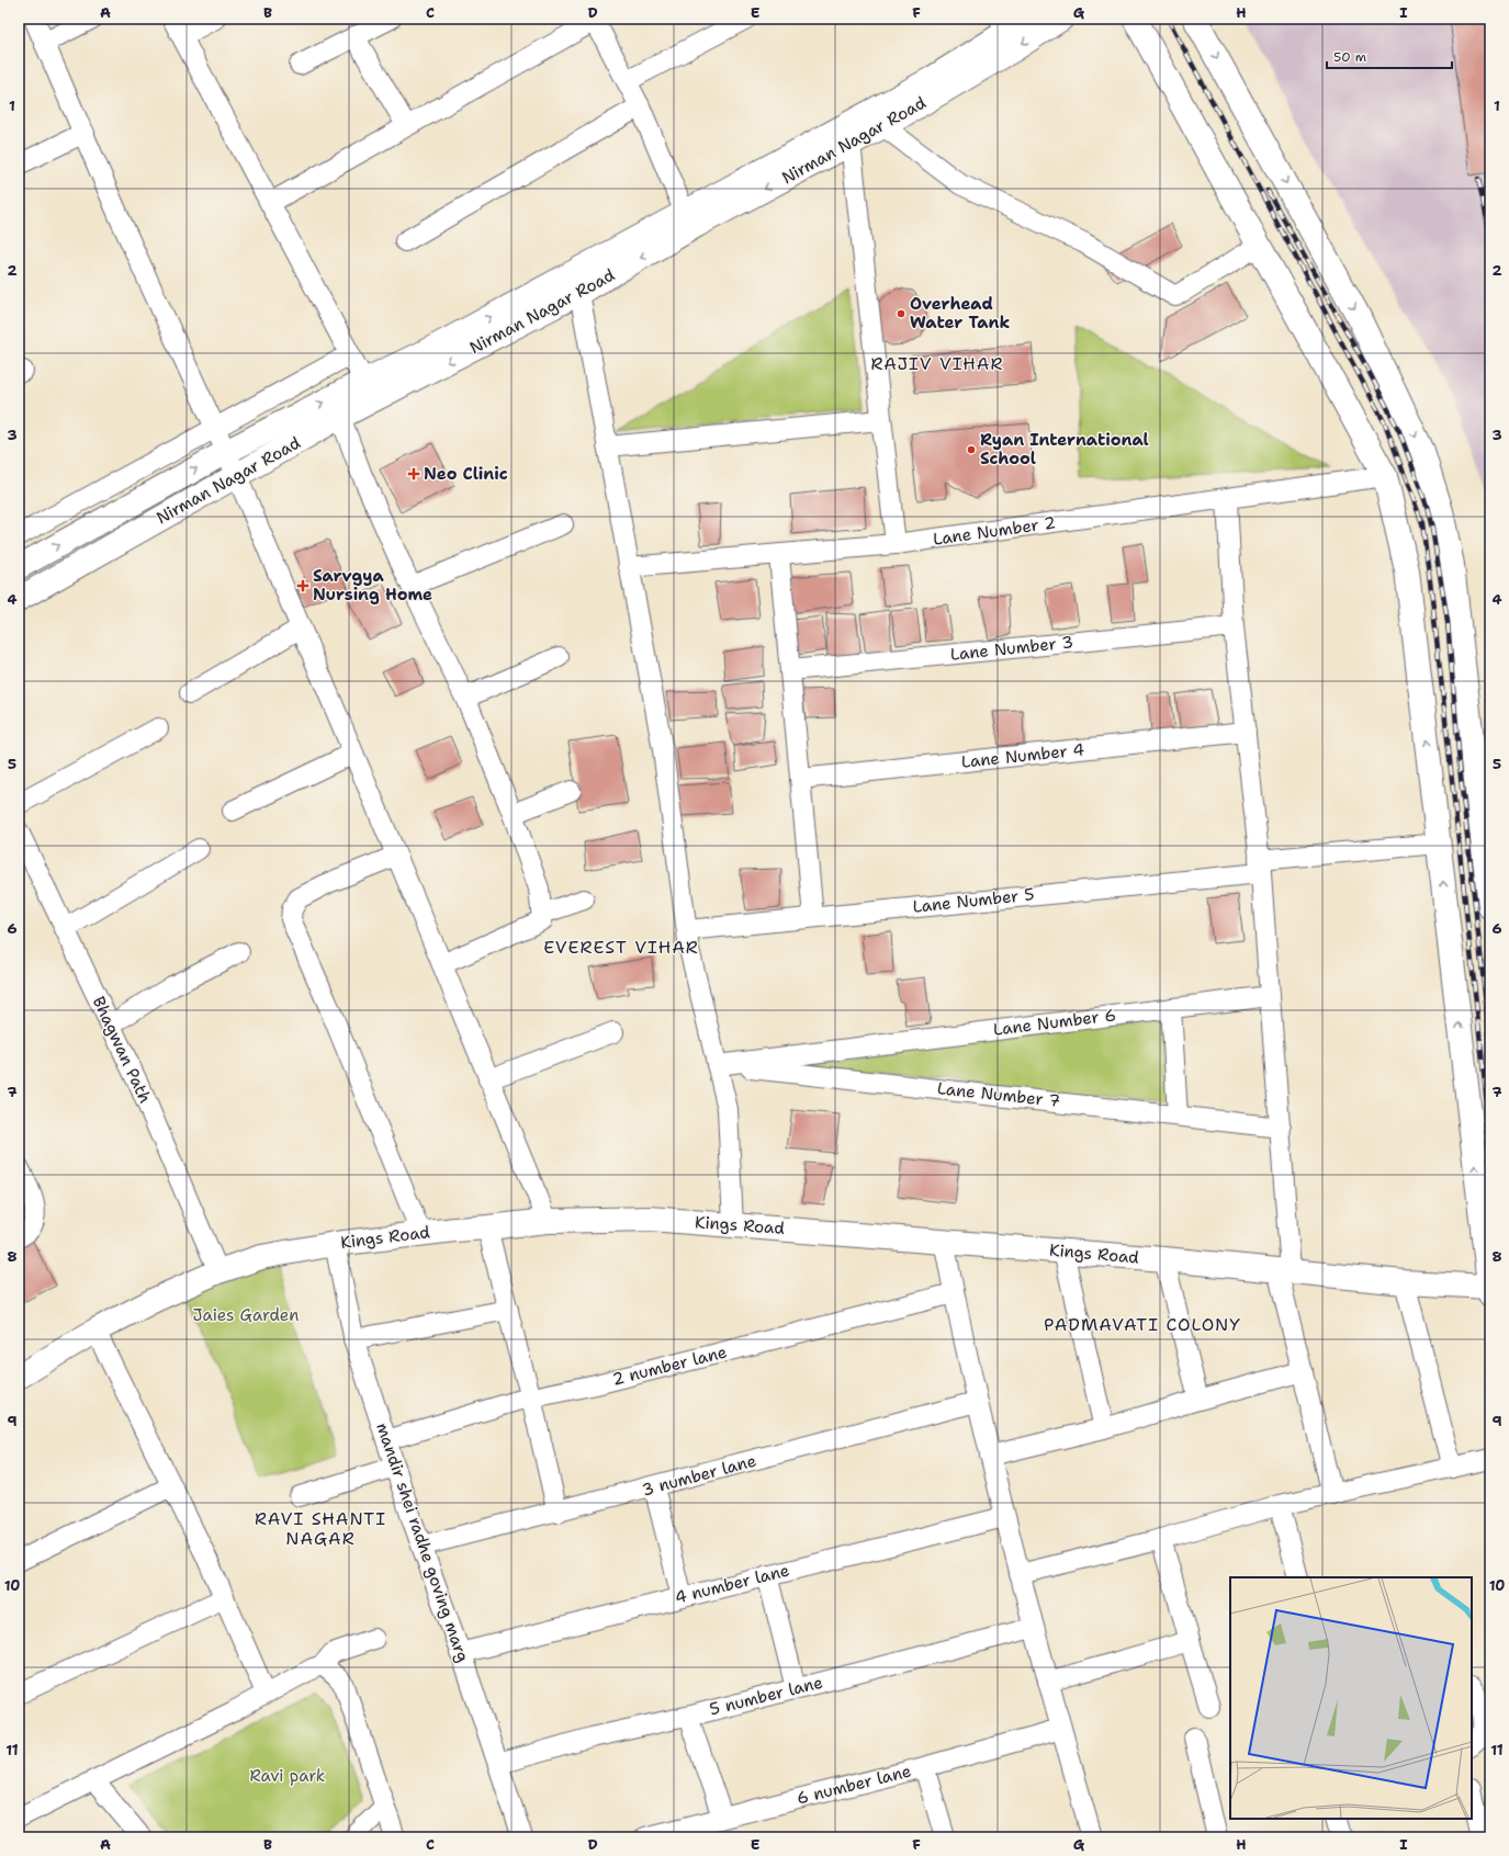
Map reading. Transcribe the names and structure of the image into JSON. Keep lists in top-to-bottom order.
{
  "streets": {
    "street": [
      "Nirman Nagar Road",
      "Lane Number 2",
      "Lane Number 3",
      "Lane Number 4",
      "Lane Number 5",
      "Lane Number 6",
      "Bhagwan Path",
      "Lane Number 7",
      "Kings Road",
      "2 number lane",
      "3 number lane",
      "mandir shei radhe goving marg",
      "4 number lane",
      "5 number lane",
      "6 number lane"
    ]
  },
  "crossings": [
    ["Lane Number 6", "Lane Number 7"],
    ["Bhagwan Path", "Kings Road"],
    ["Kings Road", "mandir shei radhe goving marg"],
    ["2 number lane", "mandir shei radhe goving marg"],
    ["3 number lane", "mandir shei radhe goving marg"],
    ["mandir shei radhe goving marg", "4 number lane"],
    ["mandir shei radhe goving marg", "5 number lane"]
  ],
  "districts": [
    "RAJIV VIHAR",
    "EVEREST VIHAR",
    "PADMAVATI COLONY",
    "RAVI SHANTI NAGAR"
  ],
  "parks": ["Jaies Garden", "Ravi park"],
  "places": {
    "other": ["Overhead Water Tank", "Ryan International School"],
    "health": ["Neo Clinic", "Sarvgya Nursing Home"]
  },
  "scale_bar": "50 m",
  "grid": {
    "columns": [
      "A",
      "B",
      "C",
      "D",
      "E",
      "F",
      "G",
      "H",
      "I"
    ],
    "rows": [
      "1",
      "2",
      "3",
      "4",
      "5",
      "6",
      "7",
      "8",
      "9",
      "10",
      "11"
    ]
  }
}
